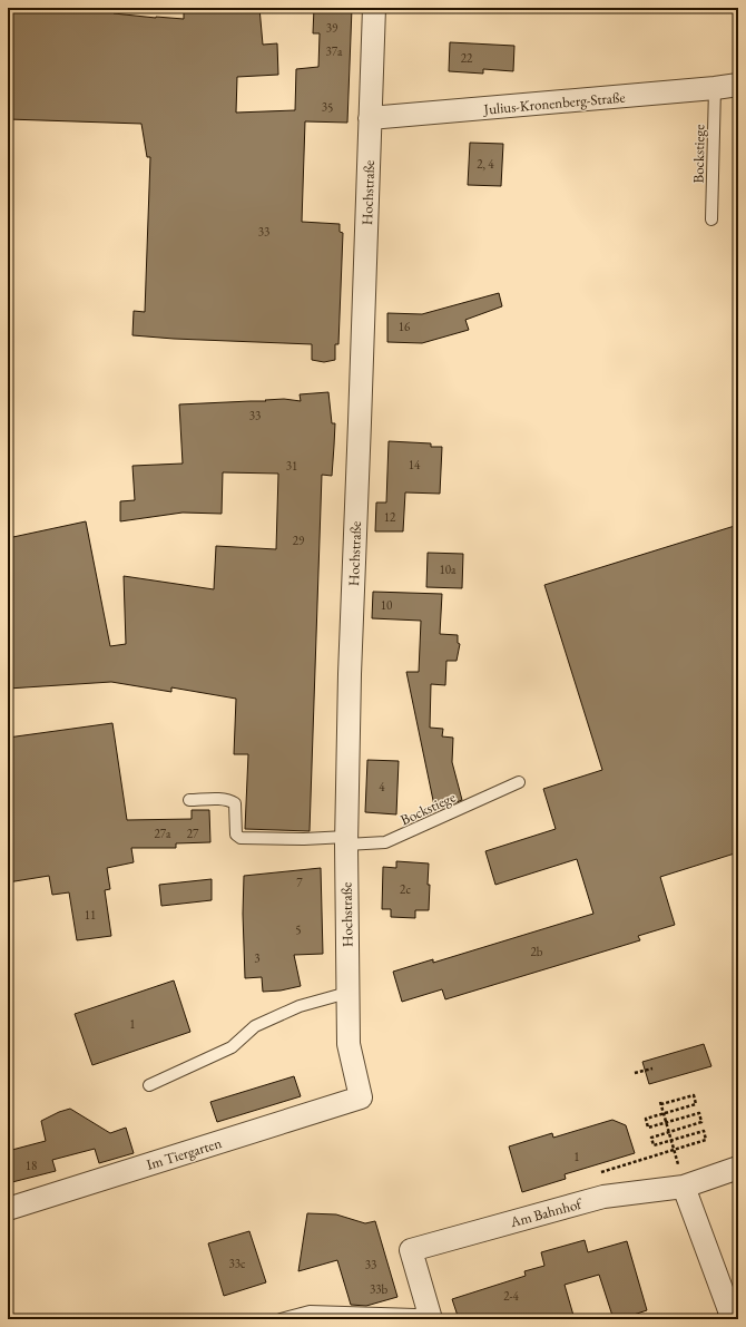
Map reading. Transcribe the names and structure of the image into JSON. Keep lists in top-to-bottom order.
{
  "streets": {
    "street": [
      "Julius-Kronenberg-Straße",
      "Hochstraße",
      "Im Tiergarten",
      "Am Bahnhof"
    ],
    "lane": ["Bockstiege"]
  },
  "crossings": [
    ["Julius-Kronenberg-Straße", "Bockstiege"],
    ["Julius-Kronenberg-Straße", "Hochstraße"],
    ["Bockstiege", "Hochstraße"],
    ["Hochstraße", "Im Tiergarten"]
  ],
  "house_numbers": [
    "39",
    "37a",
    "22",
    "35",
    "2, 4",
    "33",
    "16",
    "33",
    "14",
    "31",
    "12",
    "29",
    "10a",
    "10",
    "4",
    "27a",
    "27",
    "7",
    "2c",
    "11",
    "5",
    "2b",
    "3",
    "1",
    "1",
    "18",
    "33c",
    "33",
    "33b",
    "2-4"
  ]
}
